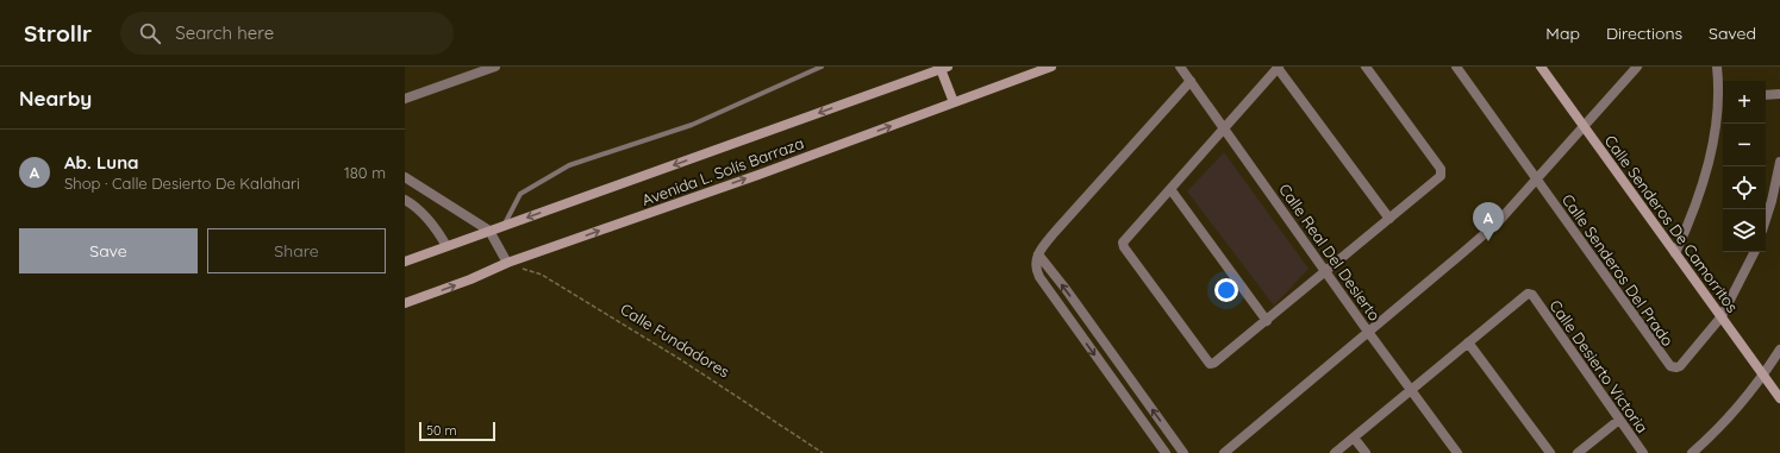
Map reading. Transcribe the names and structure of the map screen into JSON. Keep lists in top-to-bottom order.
{
  "streets": {
    "main road": ["Avenida L. Solís Barraza", "Calle Senderos De Camorritos"],
    "street": ["Calle Real Del Desierto", "Calle Senderos Del Prado", "Calle Desierto Victoria"],
    "path": ["Calle Fundadores"]
  },
  "crossings": [
    ["Avenida L. Solís Barraza", "Calle Fundadores"],
    ["Calle Senderos De Camorritos", "Calle Senderos Del Prado"]
  ],
  "scale_bar": "50 m",
  "page": {
    "header": "Strollr",
    "search": "Search here",
    "nav": ["Map", "Directions", "Saved"],
    "heading": "Nearby",
    "map_buttons": ["+", "−"],
    "list": [
      {
        "mark": "A",
        "name": "Ab. Luna",
        "note": "Shop · Calle Desierto De Kalahari",
        "value": "180 m"
      }
    ],
    "pins": "A",
    "buttons": ["Save", "Share"],
    "scale": "50 m"
  }
}
